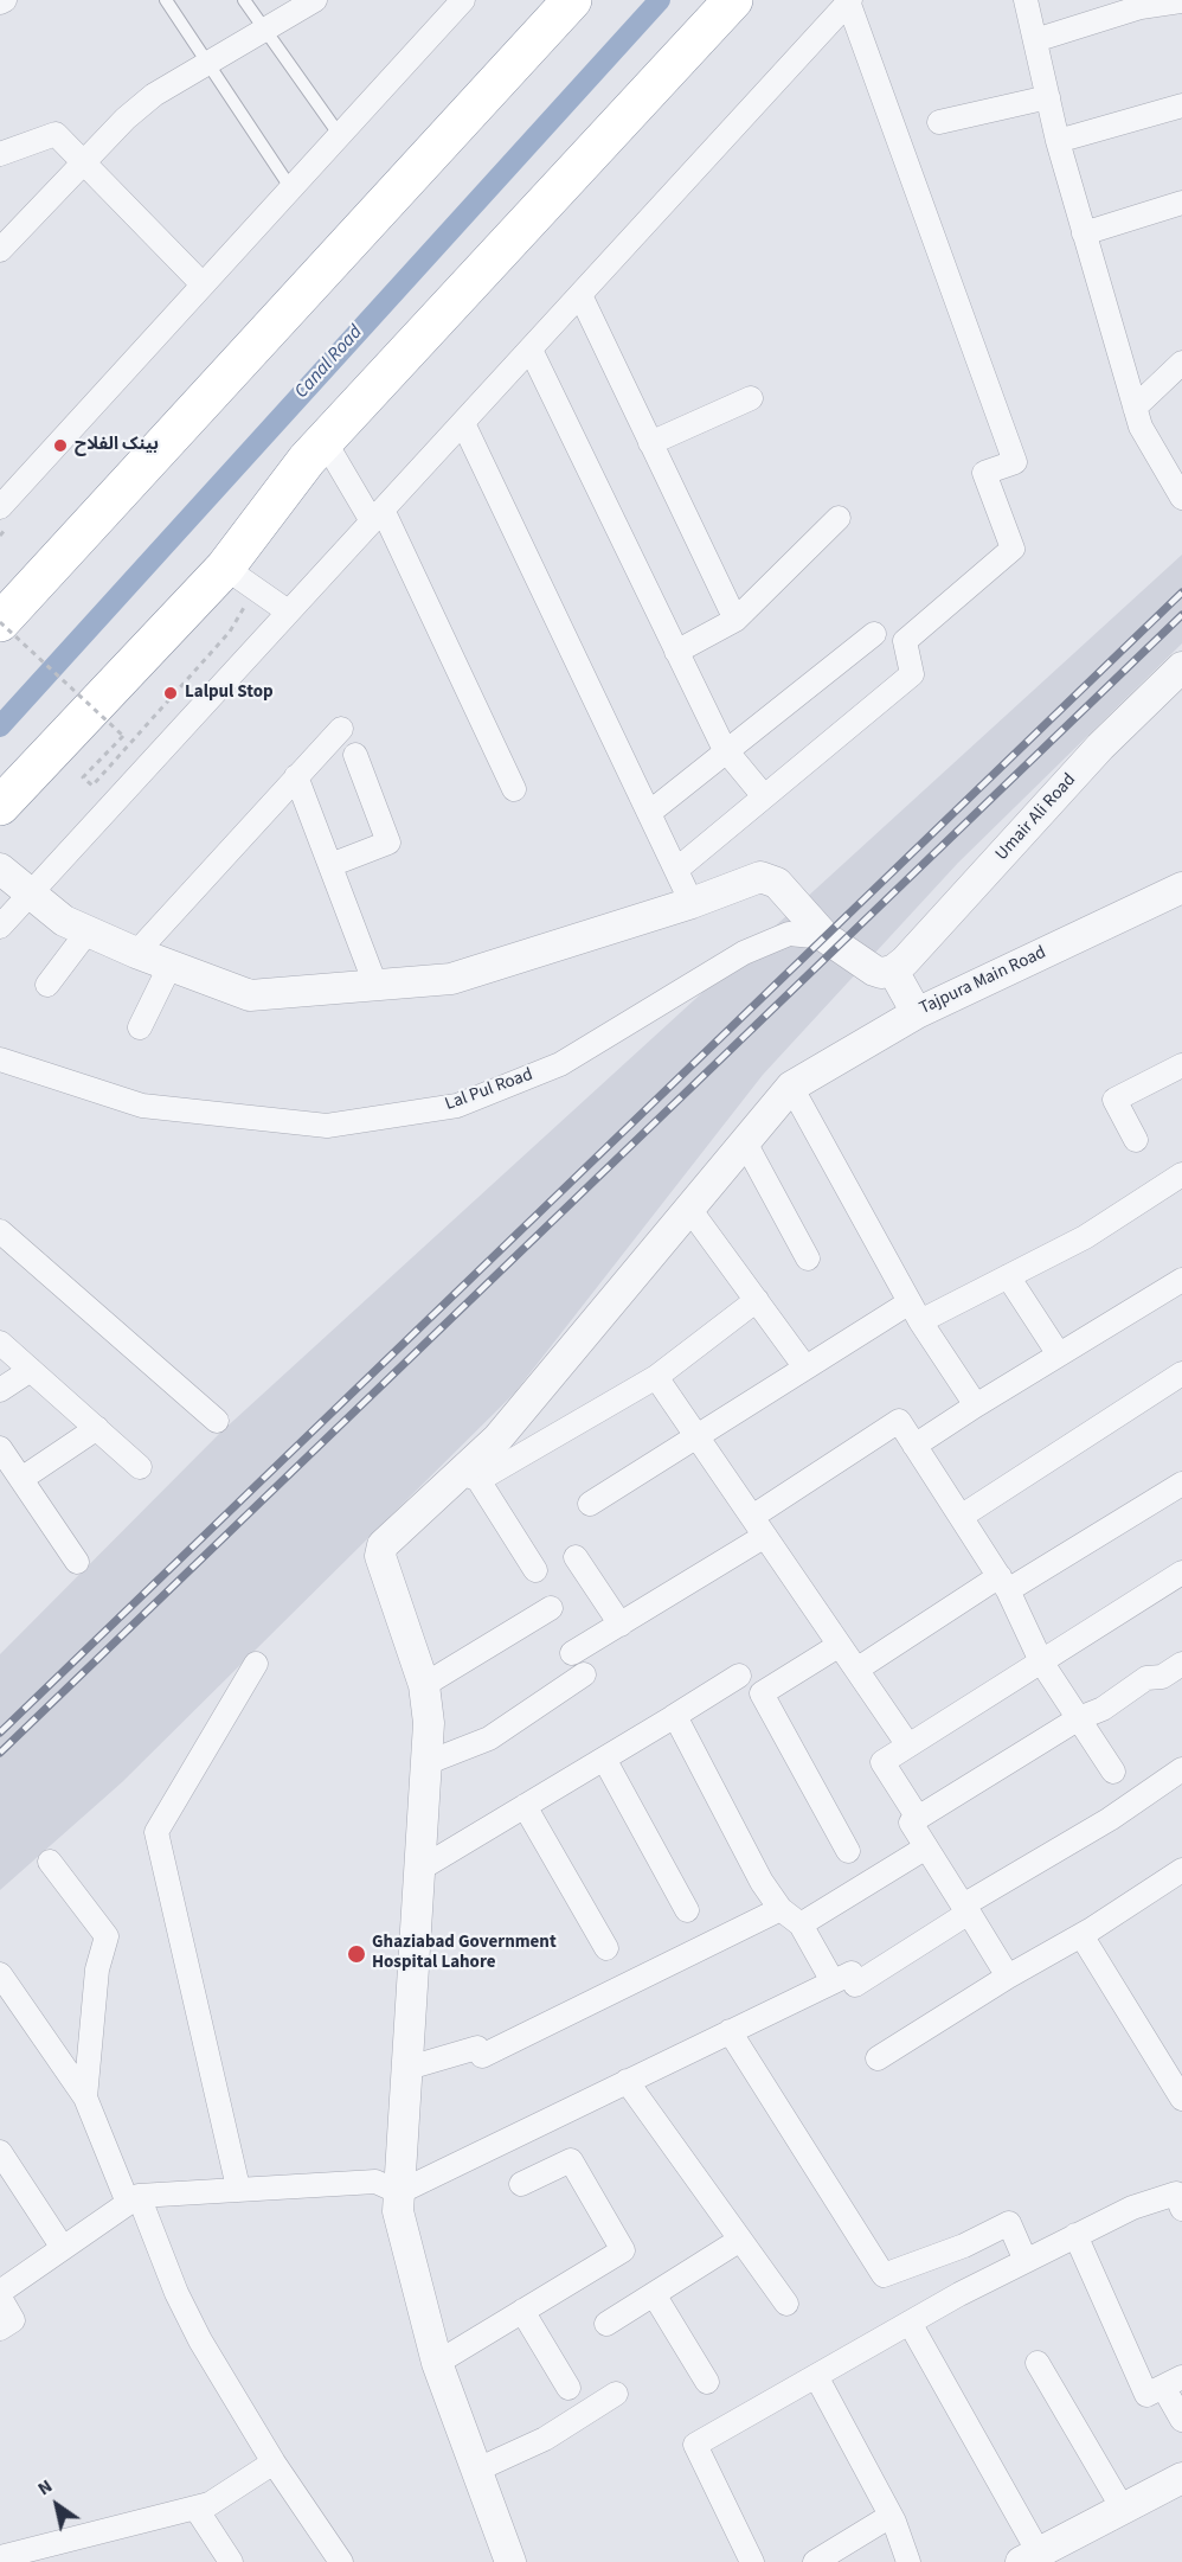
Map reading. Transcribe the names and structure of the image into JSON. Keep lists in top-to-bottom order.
{
  "streets": {
    "street": ["Umair Ali Road", "Tajpura Main Road", "Lal Pul Road"]
  },
  "crossings": [
    ["Umair Ali Road", "Lal Pul Road"]
  ],
  "water": ["Canal Road"],
  "places": ["بینک الفلاح", "Lalpul Stop", "Ghaziabad Government Hospital Lahore"],
  "north": "top left"
}
